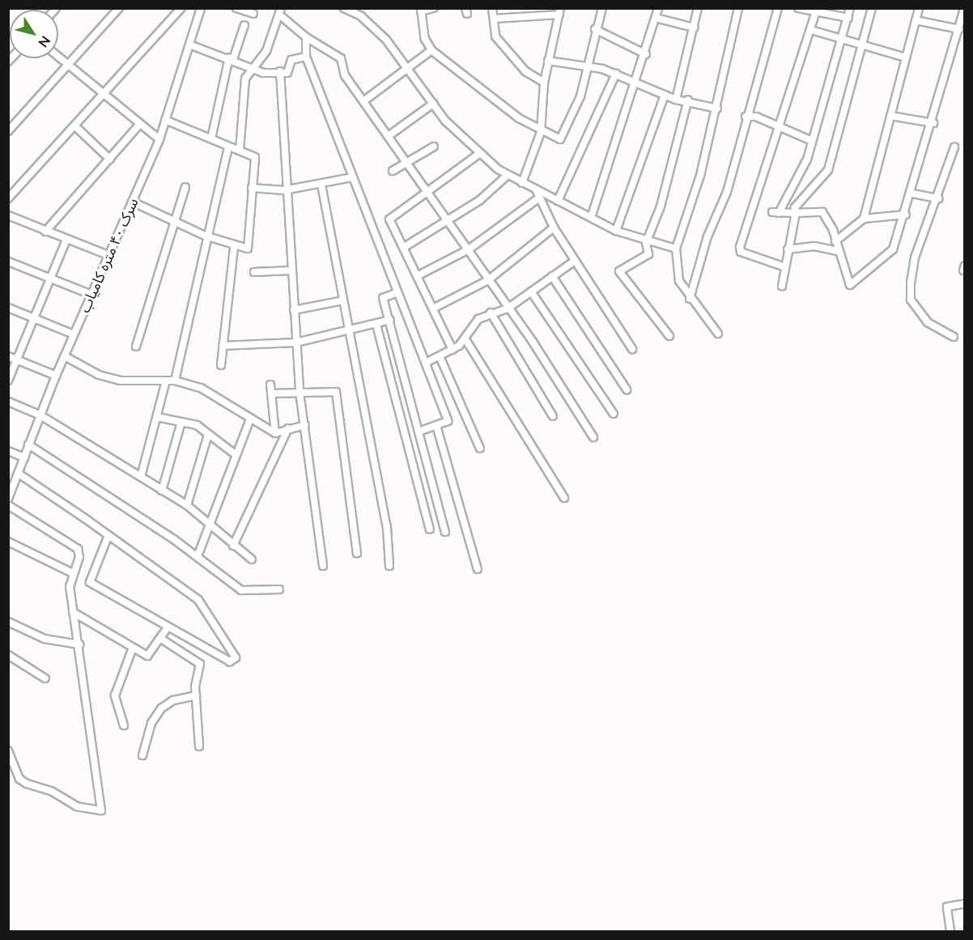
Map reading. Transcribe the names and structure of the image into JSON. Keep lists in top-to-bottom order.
{
  "streets": {
    "street": ["سرک ۴۰ متره کامیاب"]
  },
  "north": "bottom right"
}
